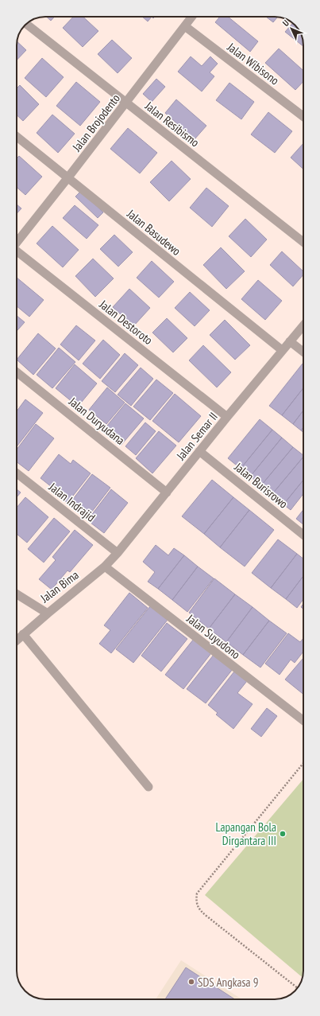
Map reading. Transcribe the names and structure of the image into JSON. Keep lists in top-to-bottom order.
{
  "streets": {
    "street": [
      "Jalan Wibisono",
      "Jalan Brojodento",
      "Jalan Resibismo",
      "Jalan Basudewo",
      "Jalan Destoroto",
      "Jalan Duryudana",
      "Jalan Semar II",
      "Jalan Burisrowo",
      "Jalan Indrajid",
      "Jalan Bima",
      "Jalan Suyudono"
    ]
  },
  "crossings": [
    ["Jalan Wibisono", "Jalan Brojodento"],
    ["Jalan Brojodento", "Jalan Resibismo"],
    ["Jalan Brojodento", "Jalan Basudewo"],
    ["Jalan Basudewo", "Jalan Semar II"],
    ["Jalan Destoroto", "Jalan Semar II"],
    ["Jalan Duryudana", "Jalan Semar II"],
    ["Jalan Semar II", "Jalan Burisrowo"],
    ["Jalan Semar II", "Jalan Indrajid"],
    ["Jalan Semar II", "Jalan Bima"],
    ["Jalan Semar II", "Jalan Suyudono"],
    ["Jalan Bima", "Jalan Suyudono"]
  ],
  "places": ["Lapangan Bola Dirgantara III", "SDS Angkasa 9"],
  "north": "top left"
}
